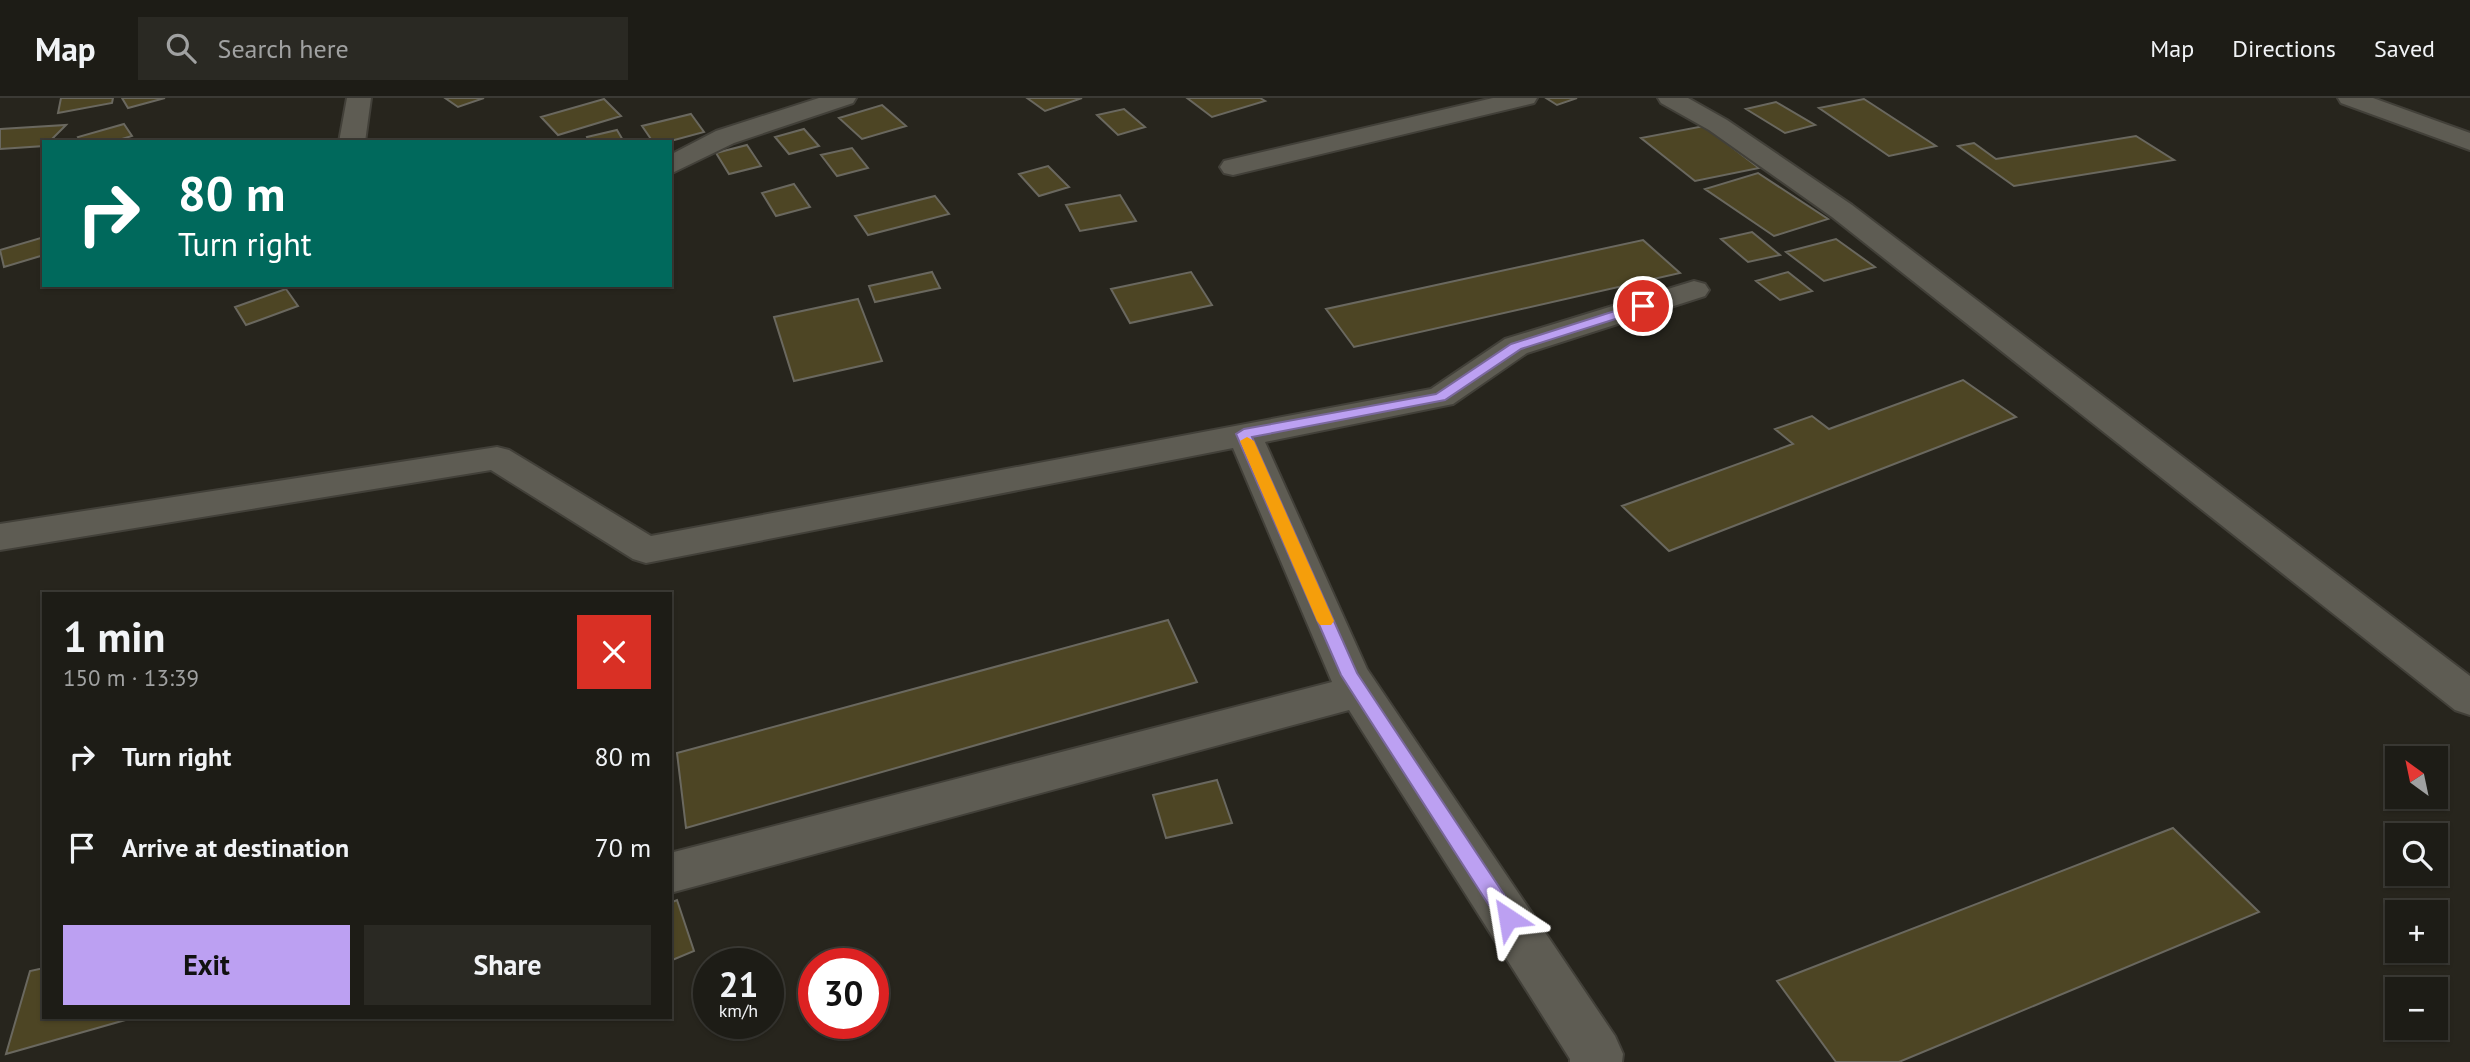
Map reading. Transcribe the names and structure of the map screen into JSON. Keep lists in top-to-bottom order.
{
  "north": "top left",
  "page": {
    "header": "Map",
    "search": "Search here",
    "nav": ["Map", "Directions", "Saved"],
    "turn": ["80 m", "Turn right"],
    "heading": ["1 min", "150 m · 13:39"],
    "list": [
      {
        "name": "Turn right",
        "value": "80 m"
      },
      {
        "name": "Arrive at destination",
        "value": "70 m"
      }
    ],
    "map_buttons": ["+", "−"],
    "buttons": ["Exit", "Share"],
    "speed": "21 km/h",
    "limit": "30"
  }
}
